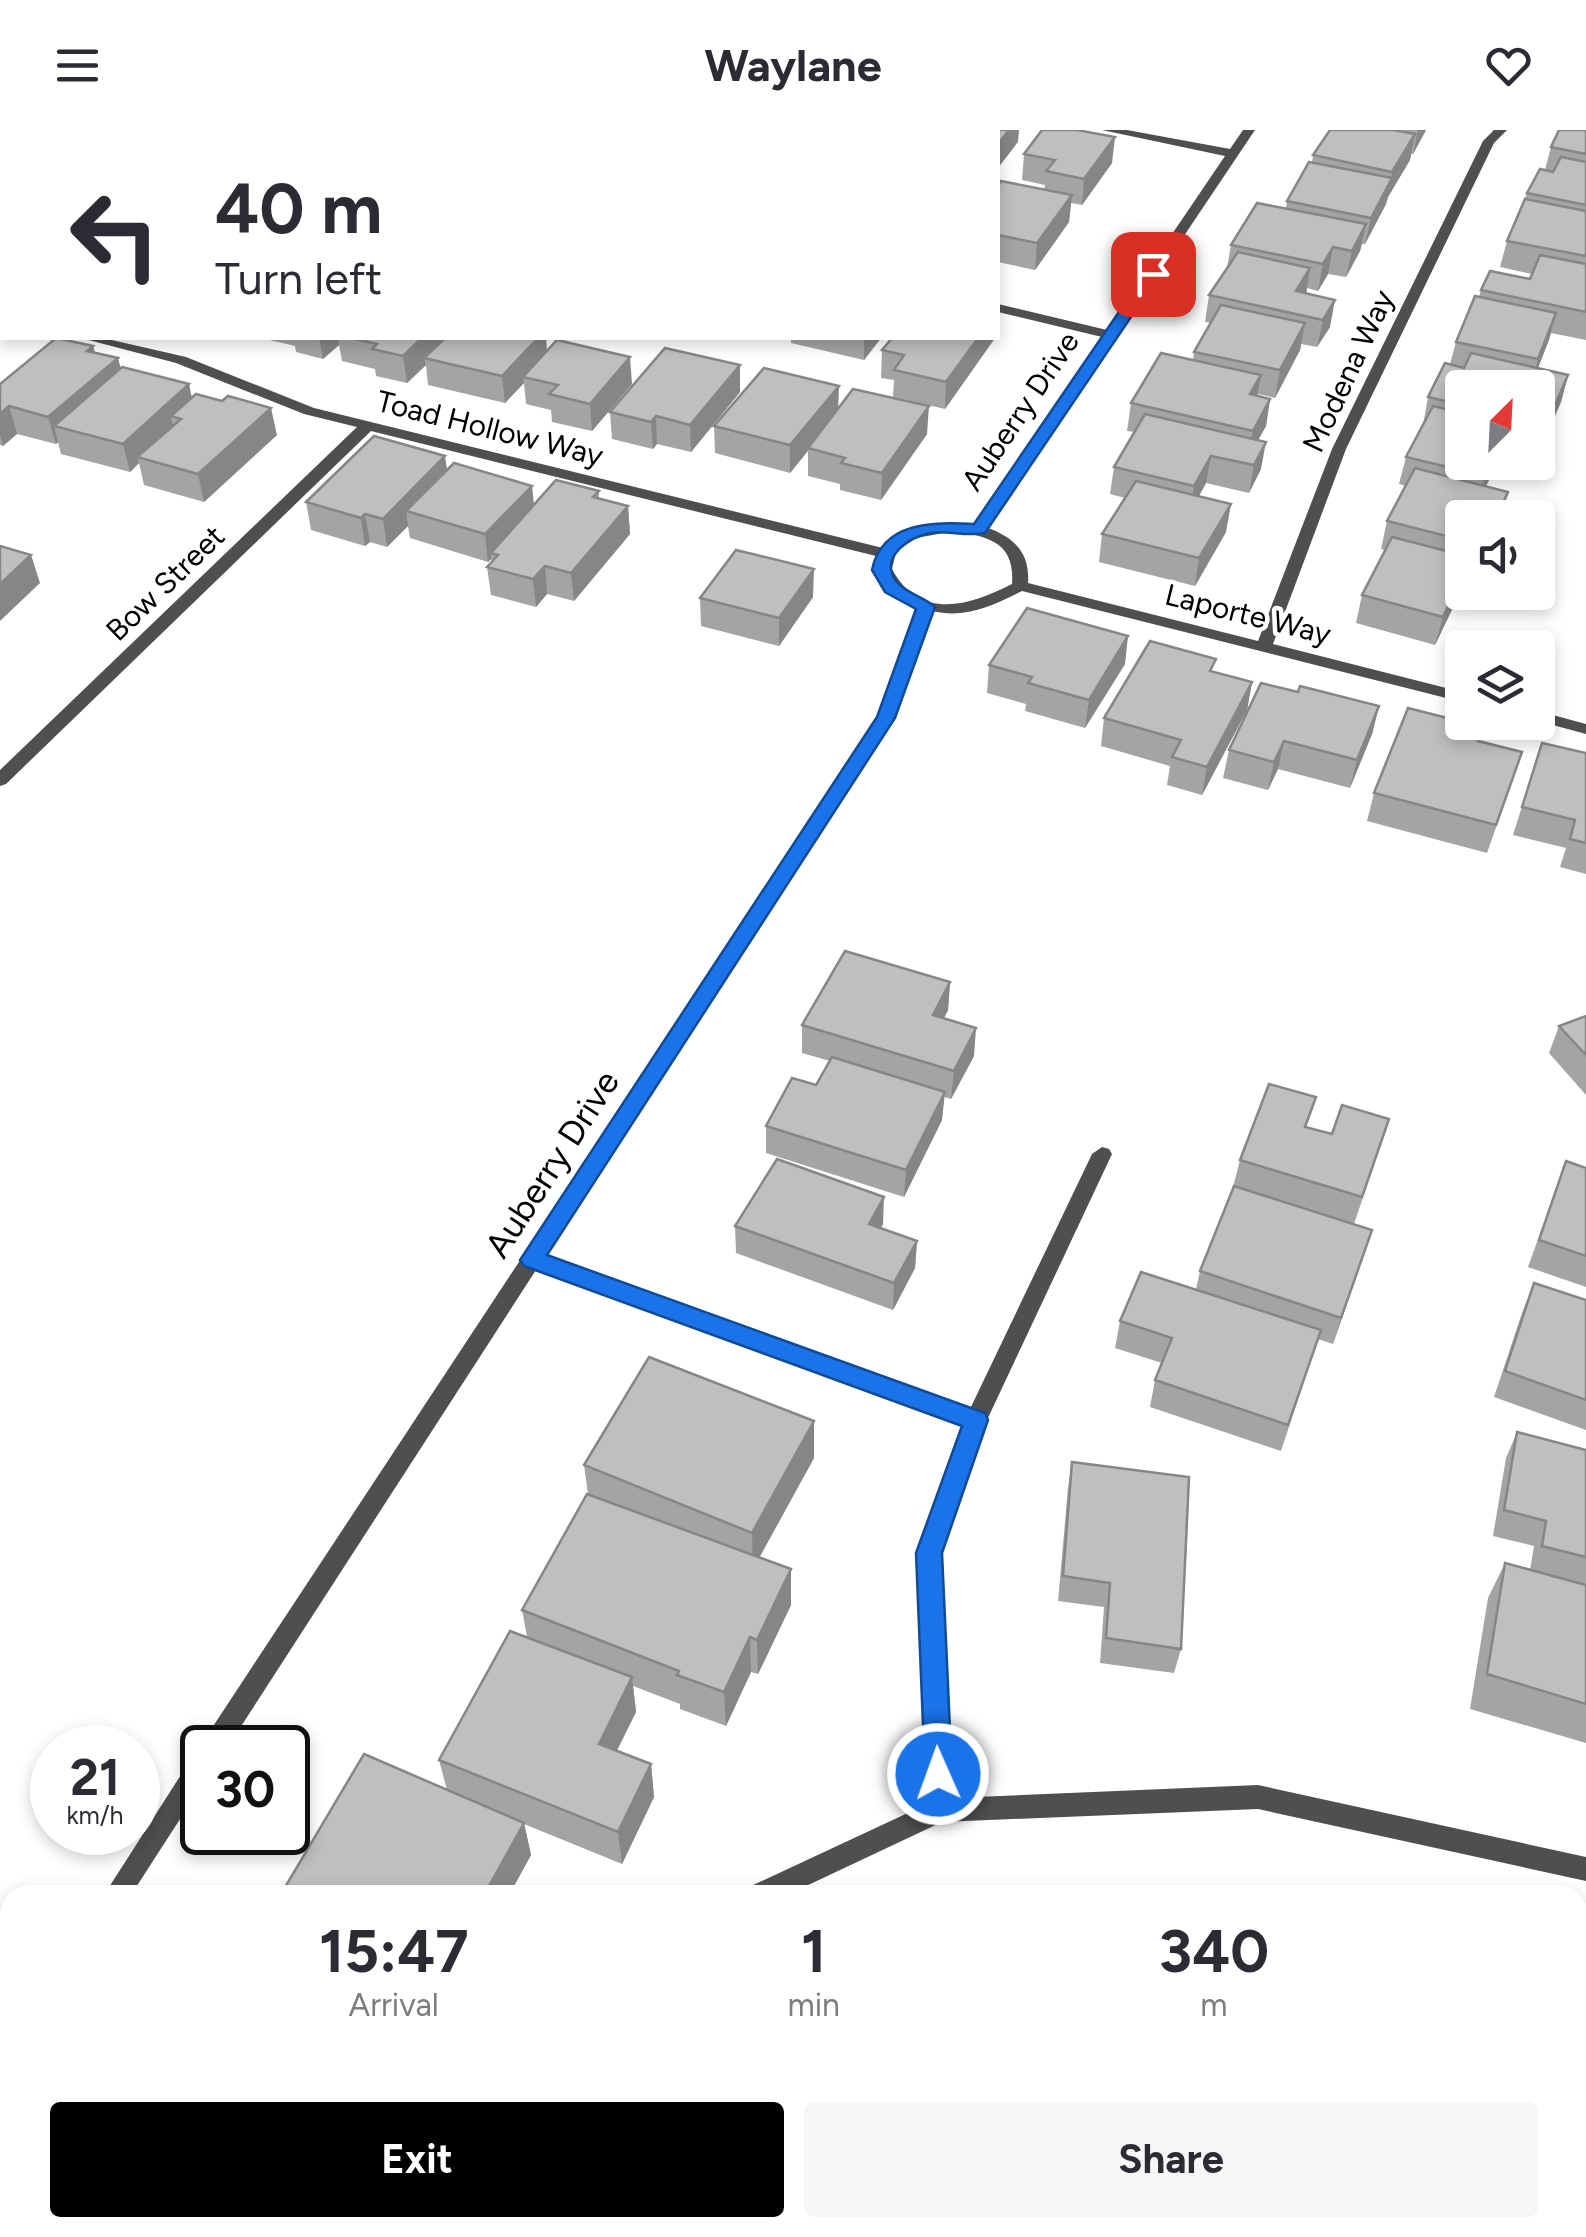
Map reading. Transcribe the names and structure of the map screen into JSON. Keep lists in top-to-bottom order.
{
  "streets": {
    "street": [
      "Modena Way",
      "Auberry Drive",
      "Toad Hollow Way",
      "Bow Street",
      "Laporte Way"
    ]
  },
  "crossings": [
    ["Modena Way", "Laporte Way"],
    ["Auberry Drive", "Toad Hollow Way"],
    ["Auberry Drive", "Laporte Way"],
    ["Toad Hollow Way", "Bow Street"],
    ["Toad Hollow Way", "Laporte Way"]
  ],
  "north": "top right",
  "page": {
    "header": "Waylane",
    "turn": ["40 m", "Turn left"],
    "speed": "21 km/h",
    "limit": "30",
    "eta": [
      "15:47",
      "Arrival",
      "1",
      "min",
      "340",
      "m"
    ],
    "buttons": ["Exit", "Share"]
  }
}
